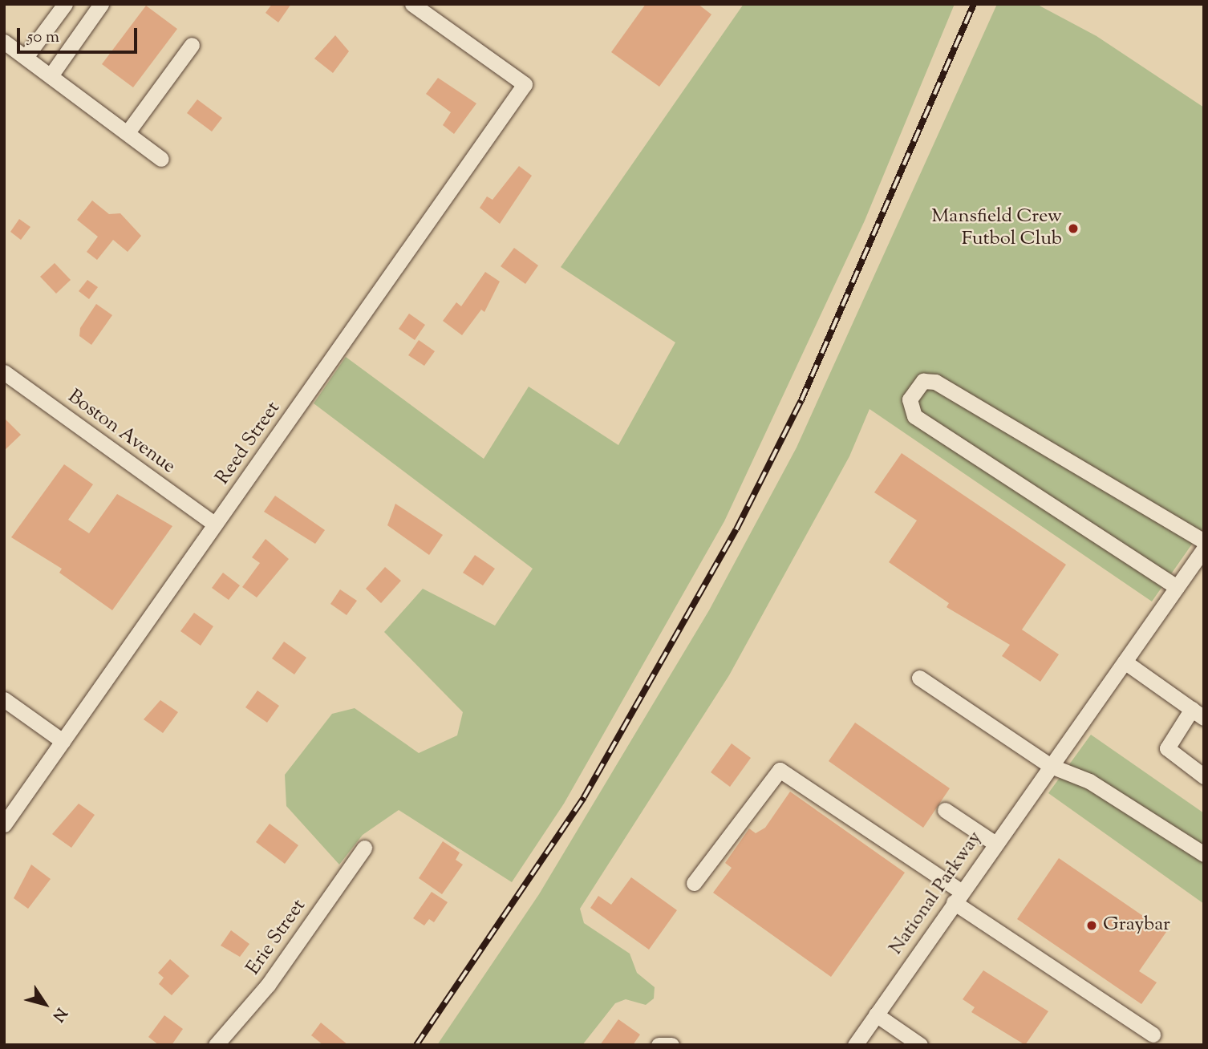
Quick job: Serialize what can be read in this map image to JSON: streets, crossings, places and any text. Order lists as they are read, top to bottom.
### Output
{
  "streets": {
    "street": [
      "Boston Avenue",
      "Reed Street",
      "National Parkway",
      "Erie Street"
    ]
  },
  "crossings": [
    ["Boston Avenue", "Reed Street"]
  ],
  "places": ["Mansfield Crew Futbol Club", "Graybar"],
  "scale_bar": "50 m",
  "north": "bottom right"
}
